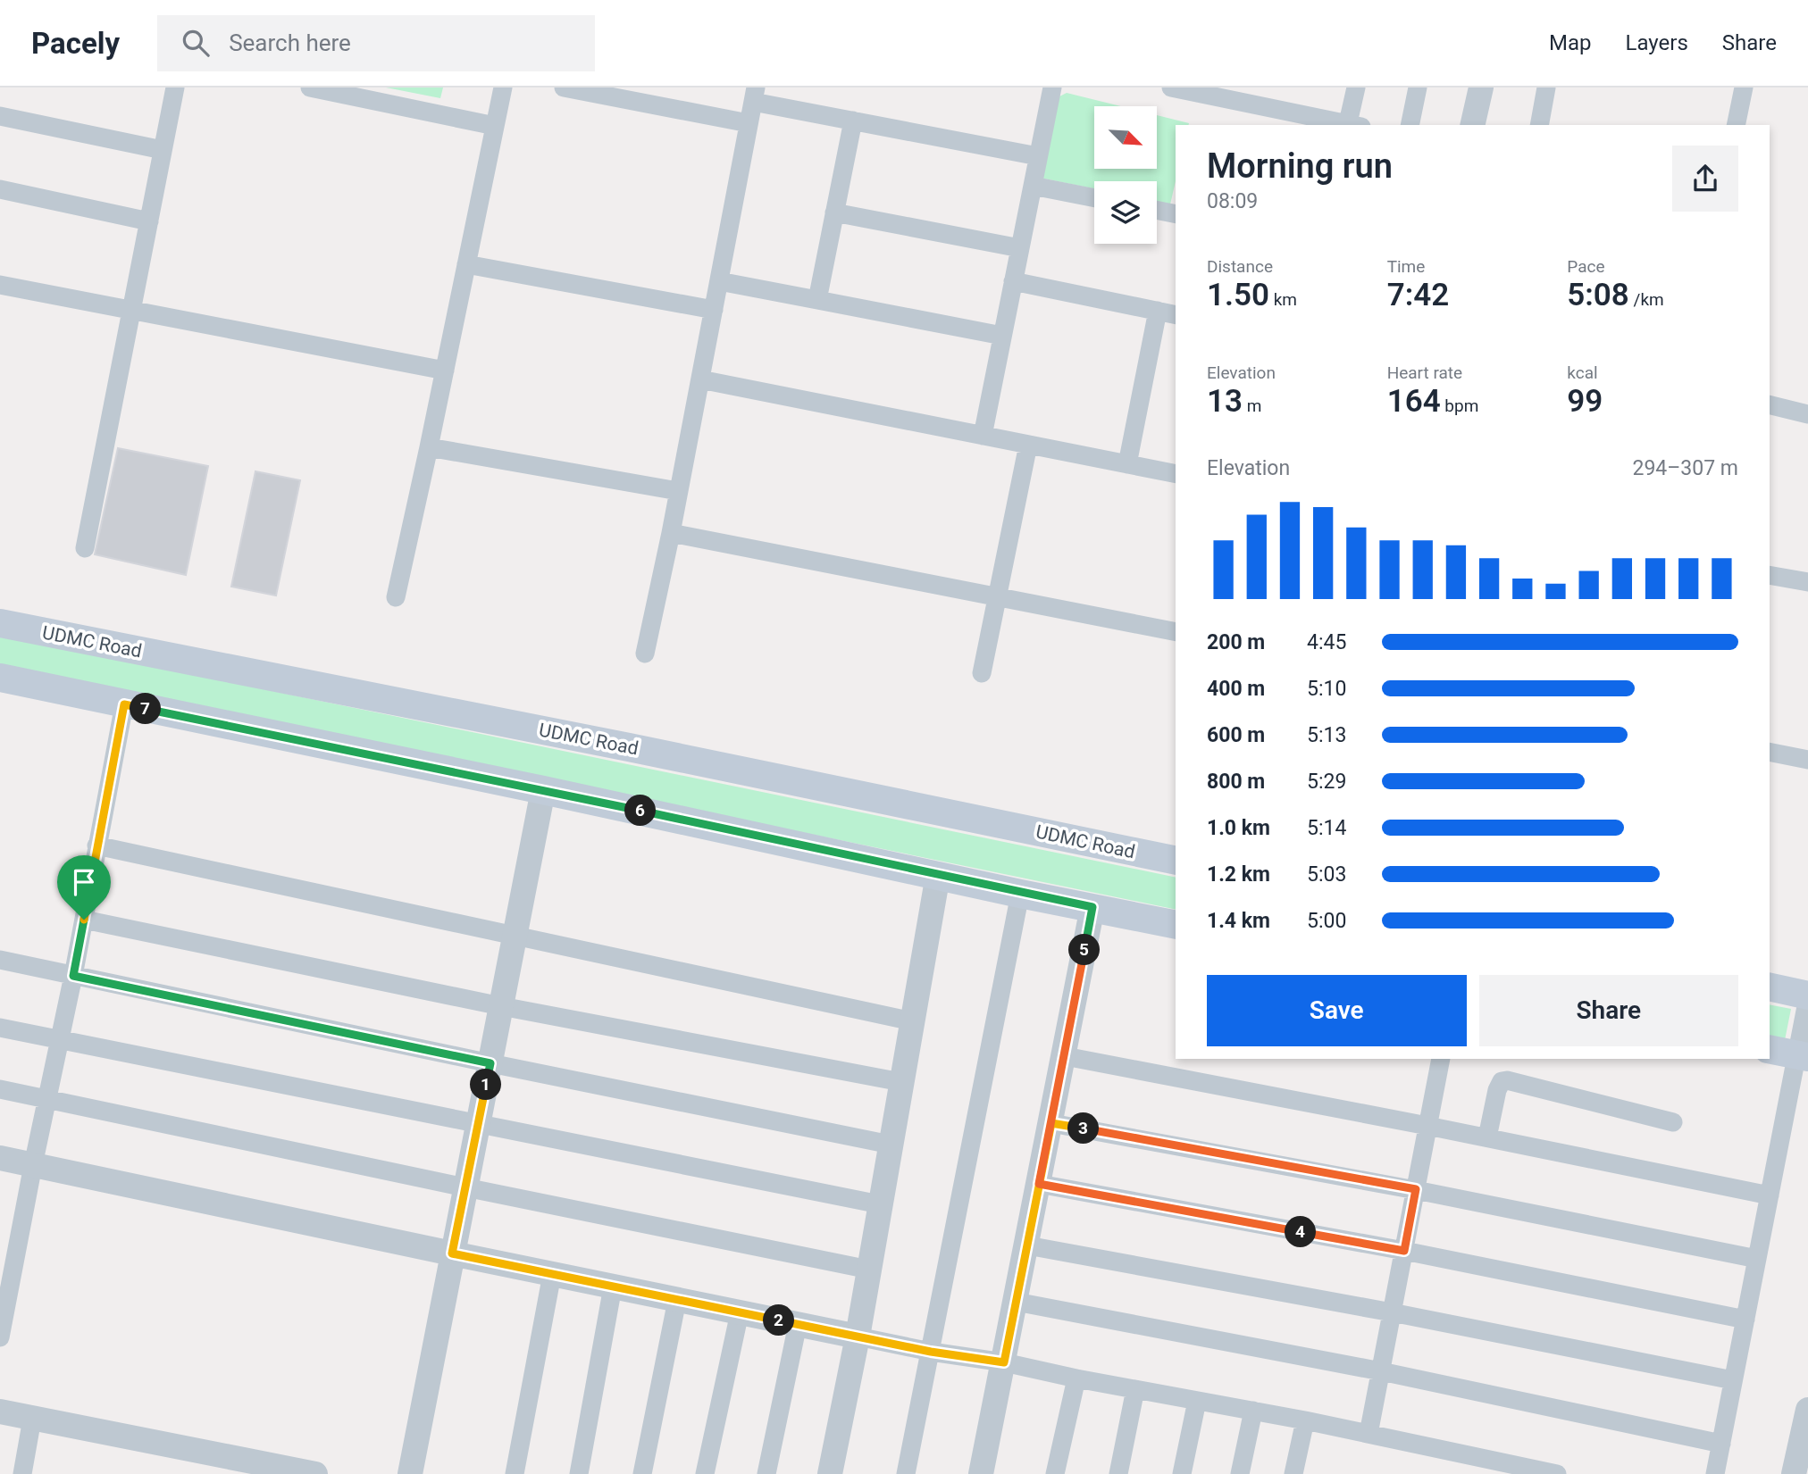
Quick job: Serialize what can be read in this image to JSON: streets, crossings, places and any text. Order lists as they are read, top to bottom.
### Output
{
  "streets": {
    "main road": ["UDMC Road"]
  },
  "north": "bottom right",
  "page": {
    "header": "Pacely",
    "search": "Search here",
    "nav": ["Map", "Layers", "Share"],
    "heading": ["Morning run", "08:09"],
    "stats": [
      ["Distance", "1.50 km"],
      ["Time", "7:42"],
      ["Pace", "5:08 /km"],
      ["Elevation", "13 m"],
      ["Heart rate", "164 bpm"],
      ["kcal", "99"]
    ],
    "chart": ["Elevation", "294–307 m"],
    "list": [
      {
        "name": "200 m",
        "note": "4:45"
      },
      {
        "name": "400 m",
        "note": "5:10"
      },
      {
        "name": "600 m",
        "note": "5:13"
      },
      {
        "name": "800 m",
        "note": "5:29"
      },
      {
        "name": "1.0 km",
        "note": "5:14"
      },
      {
        "name": "1.2 km",
        "note": "5:03"
      },
      {
        "name": "1.4 km",
        "note": "5:00"
      }
    ],
    "pins": [
      "7",
      "6",
      "5",
      "1",
      "3",
      "4",
      "2"
    ],
    "buttons": ["Save", "Share"]
  }
}
